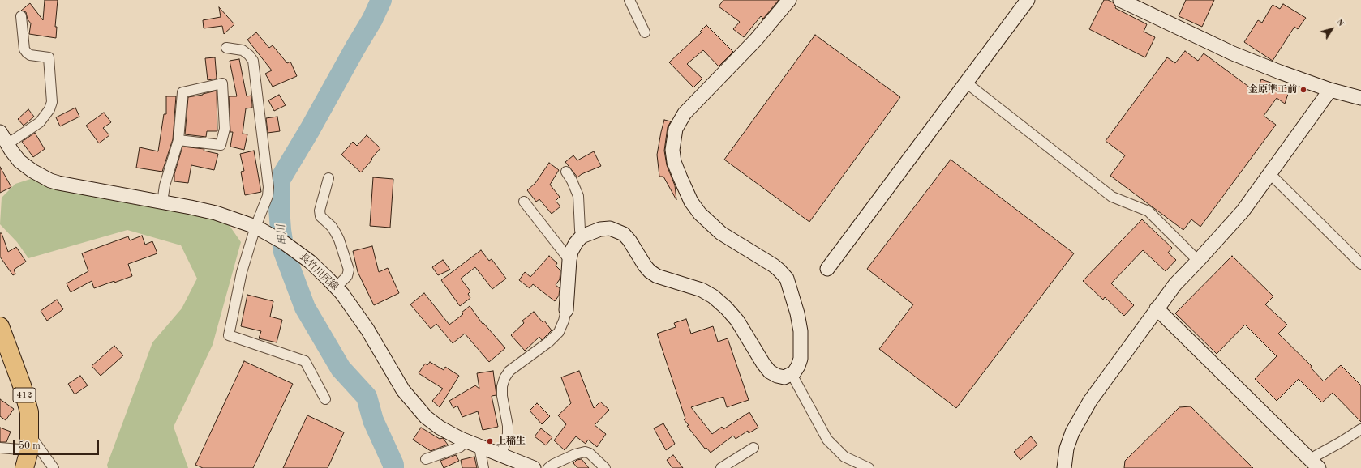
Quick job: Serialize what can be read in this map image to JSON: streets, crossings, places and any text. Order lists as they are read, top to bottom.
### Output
{
  "streets": {
    "highway": ["412"],
    "street": ["長竹川尻線"]
  },
  "water": ["串川"],
  "places": ["金原準工前", "上稲生"],
  "scale_bar": "50 m",
  "north": "top right"
}
